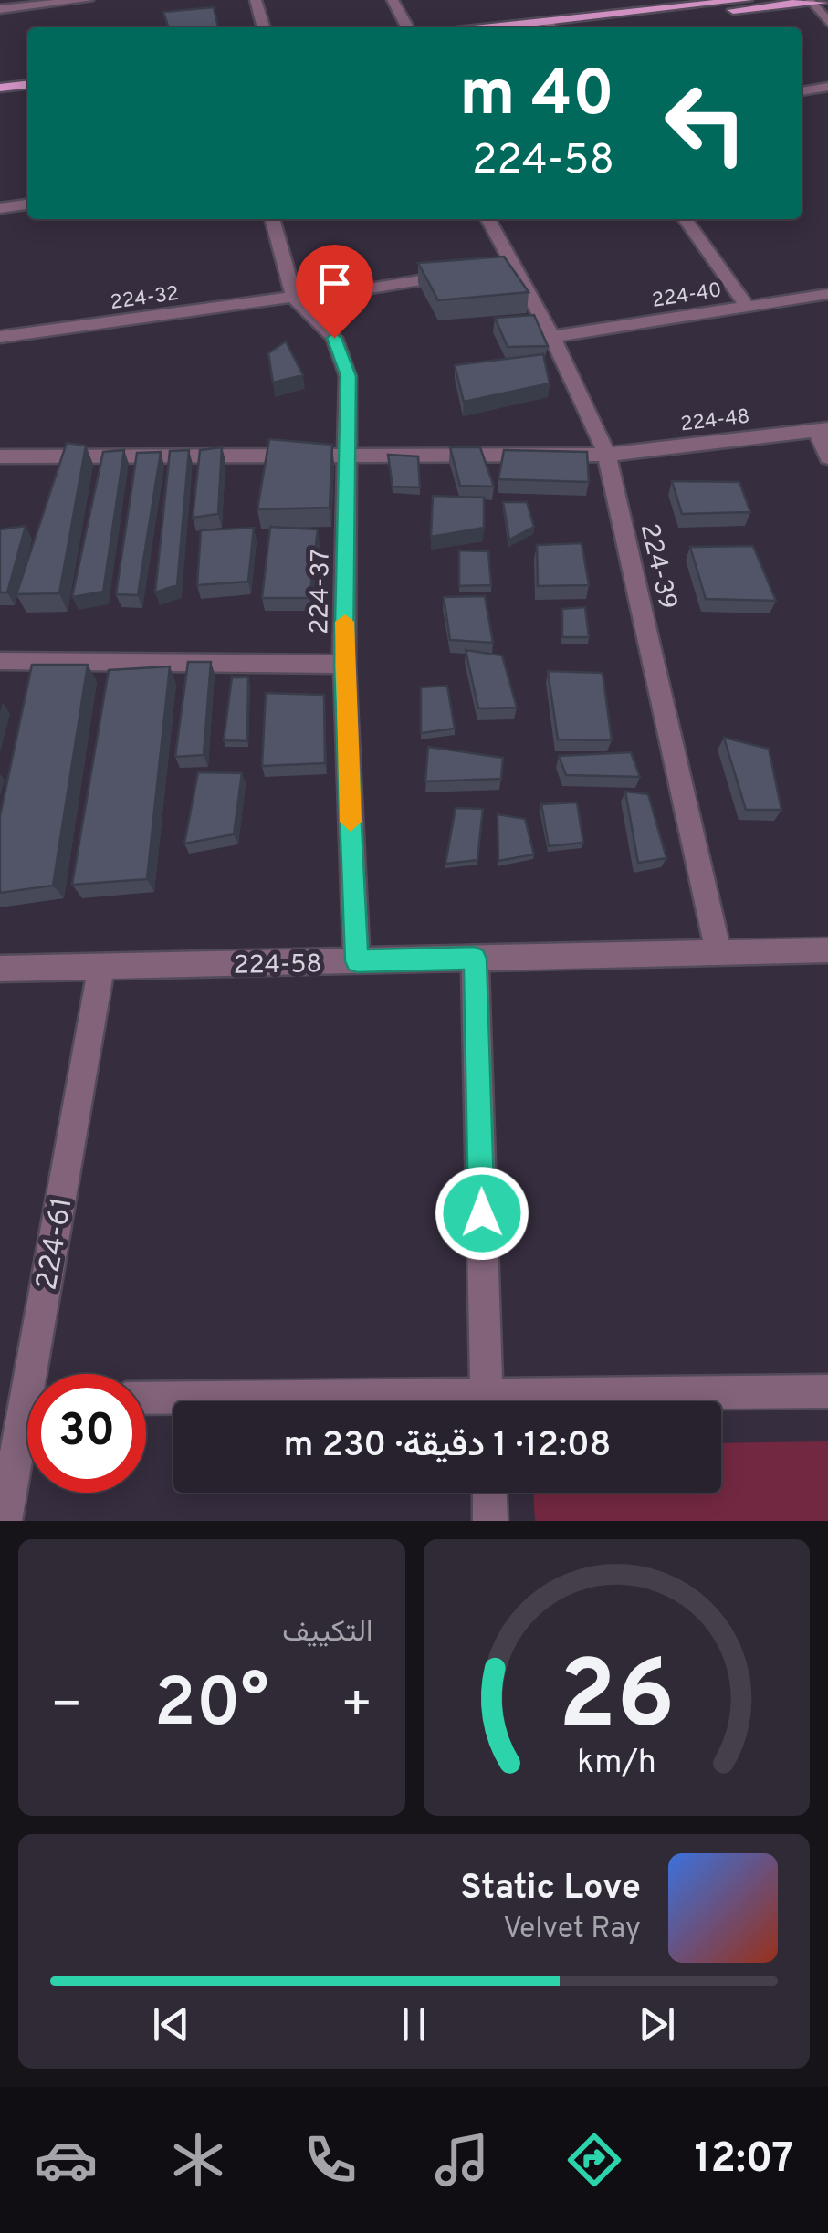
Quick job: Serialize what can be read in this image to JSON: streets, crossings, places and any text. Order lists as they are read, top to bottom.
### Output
{
  "streets": {
    "street": [
      "224-40",
      "224-32",
      "224-48",
      "224-39",
      "224-37",
      "224-58",
      "224-61"
    ]
  },
  "crossings": [
    ["224-40", "224-39"],
    ["224-32", "224-37"],
    ["224-48", "224-39"],
    ["224-48", "224-37"],
    ["224-39", "224-58"],
    ["224-37", "224-58"],
    ["224-58", "224-61"]
  ],
  "page": {
    "turn": ["40 m", "224-58"],
    "limit": "30",
    "trip": "12:08 · 1 دقيقة · 230 m",
    "tile": "التكييف",
    "heat": ["−", "20°", "+"],
    "song": ["Static Love", "Velvet Ray"],
    "tabs": "12:07",
    "gauge": ["26", "km/h"]
  }
}
